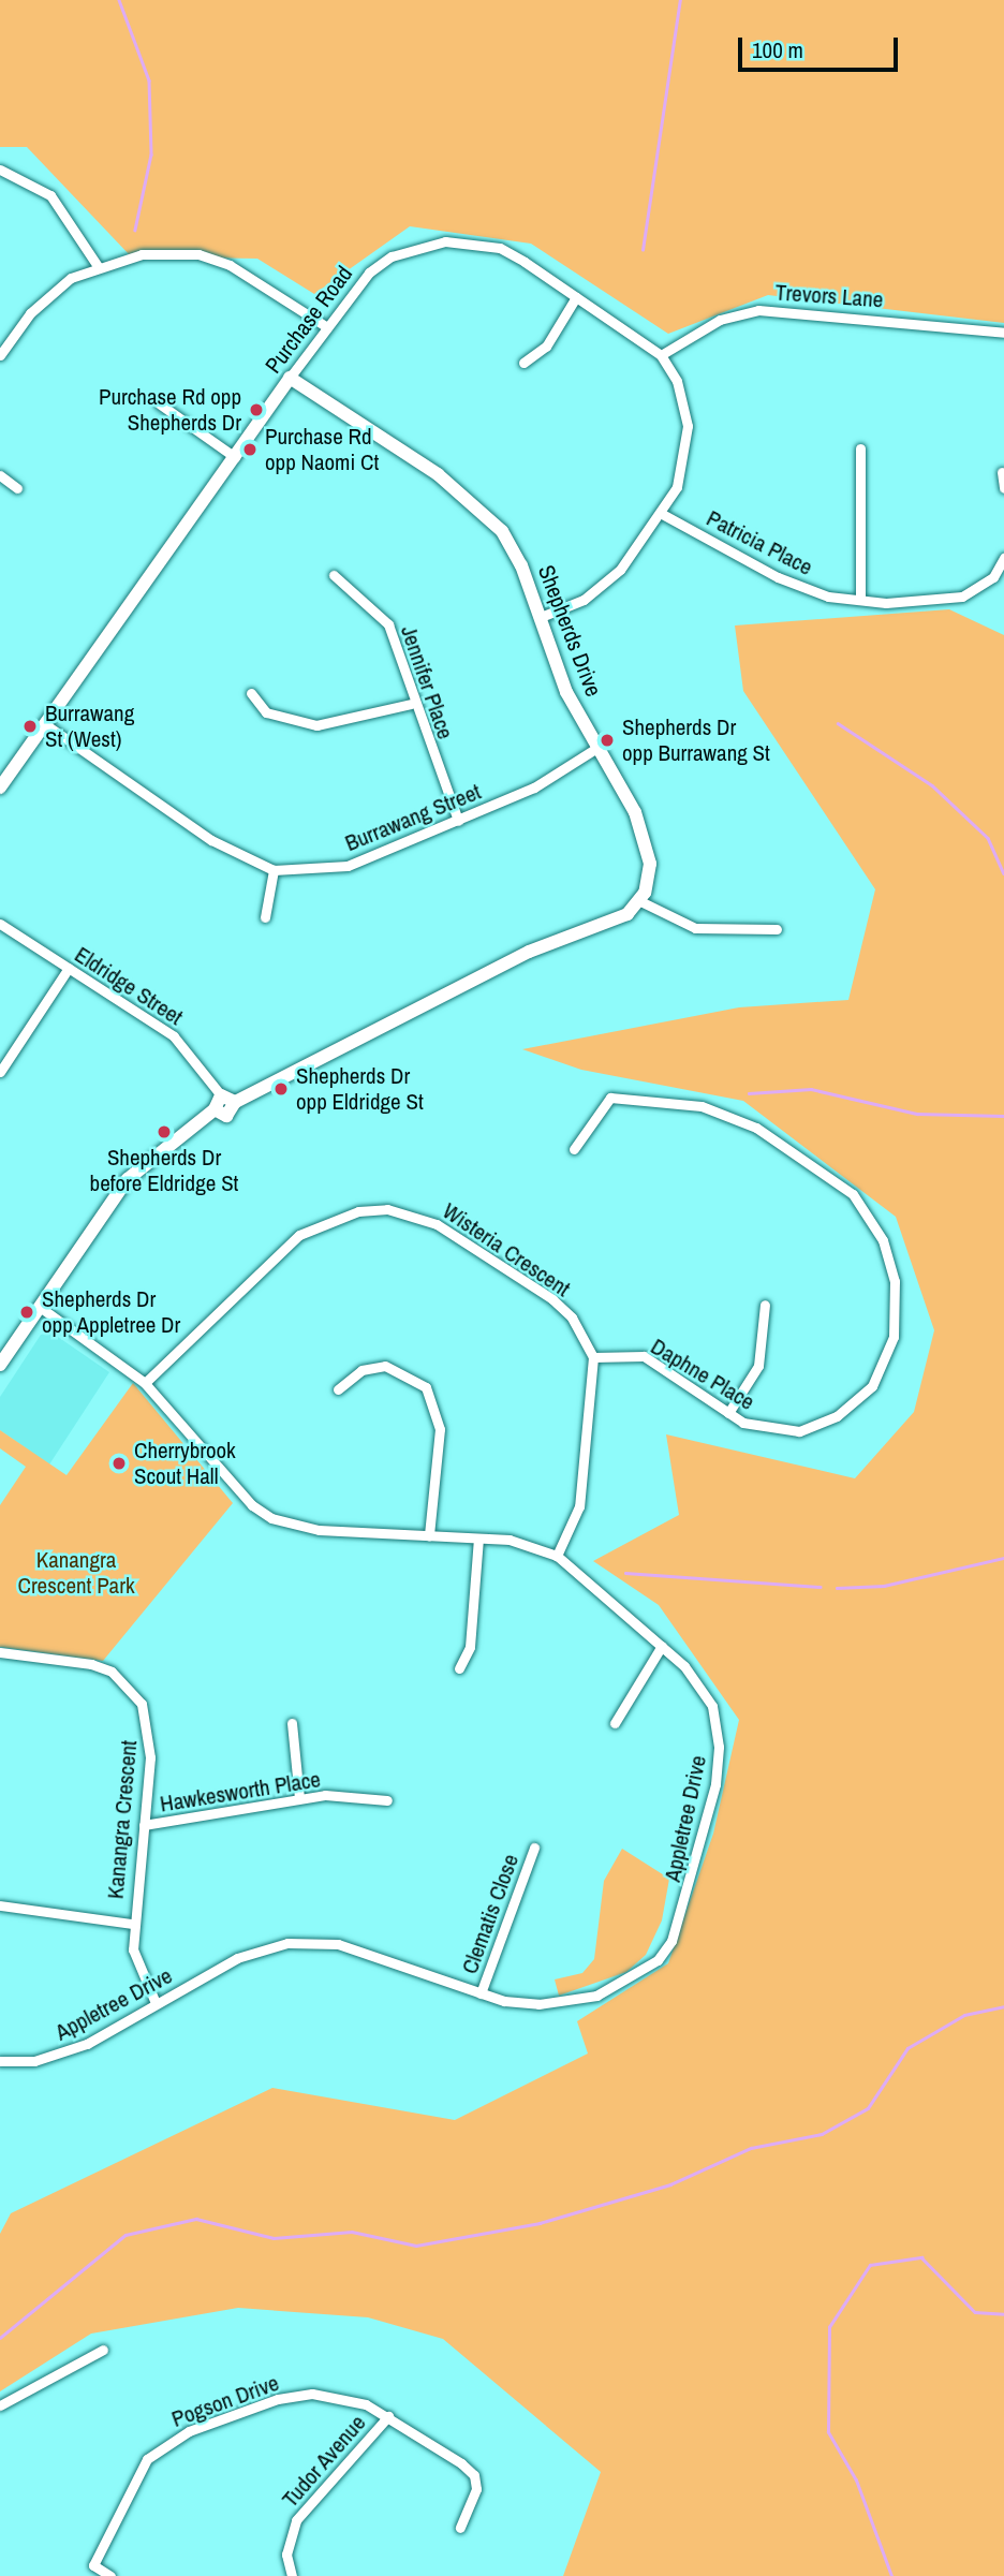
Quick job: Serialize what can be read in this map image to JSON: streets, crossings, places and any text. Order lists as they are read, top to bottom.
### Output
{
  "streets": {
    "main road": ["Purchase Road", "Shepherds Drive"],
    "street": [
      "Trevors Lane",
      "Patricia Place",
      "Jennifer Place",
      "Burrawang Street",
      "Eldridge Street",
      "Wisteria Crescent",
      "Daphne Place",
      "Hawkesworth Place",
      "Appletree Drive",
      "Kanangra Crescent",
      "Clematis Close",
      "Pogson Drive",
      "Tudor Avenue"
    ]
  },
  "crossings": [
    ["Trevors Lane", "Purchase Road"],
    ["Purchase Road", "Patricia Place"],
    ["Purchase Road", "Shepherds Drive"],
    ["Purchase Road", "Burrawang Street"],
    ["Shepherds Drive", "Burrawang Street"],
    ["Jennifer Place", "Burrawang Street"],
    ["Wisteria Crescent", "Daphne Place"],
    ["Wisteria Crescent", "Appletree Drive"],
    ["Hawkesworth Place", "Kanangra Crescent"],
    ["Appletree Drive", "Kanangra Crescent"],
    ["Appletree Drive", "Clematis Close"],
    ["Pogson Drive", "Tudor Avenue"]
  ],
  "parks": ["Kanangra Crescent Park"],
  "places": [
    "Purchase Rd opp Shepherds Dr",
    "Purchase Rd opp Naomi Ct",
    "Burrawang St (West)",
    "Shepherds Dr opp Burrawang St",
    "Shepherds Dr opp Eldridge St",
    "Shepherds Dr before Eldridge St",
    "Shepherds Dr opp Appletree Dr",
    "Cherrybrook Scout Hall"
  ],
  "scale_bar": "100 m"
}
